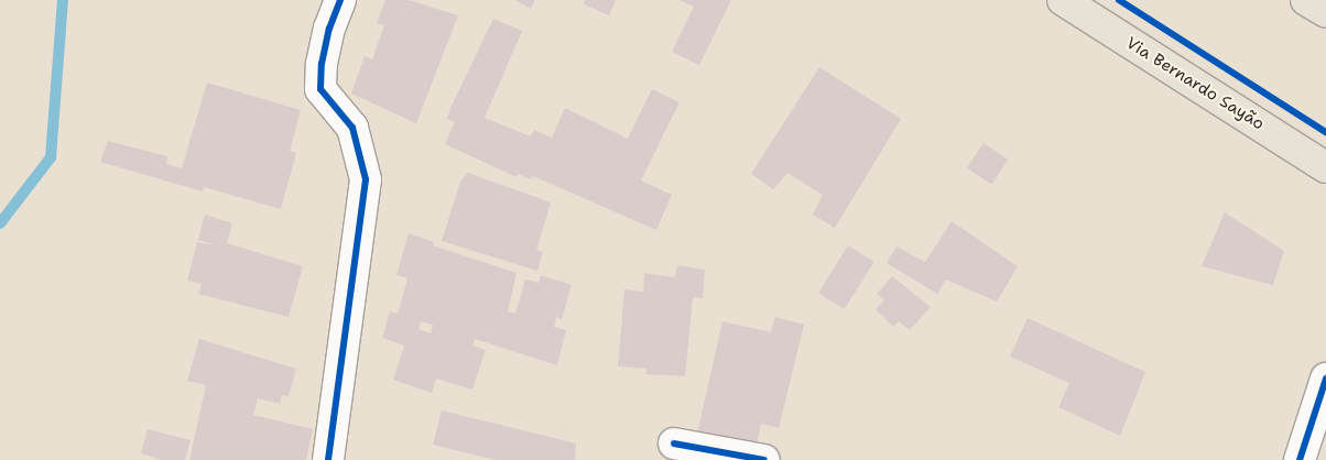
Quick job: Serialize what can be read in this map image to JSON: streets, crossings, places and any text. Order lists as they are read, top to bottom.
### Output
{
  "streets": {
    "main road": ["Via Bernardo Sayão"]
  }
}
